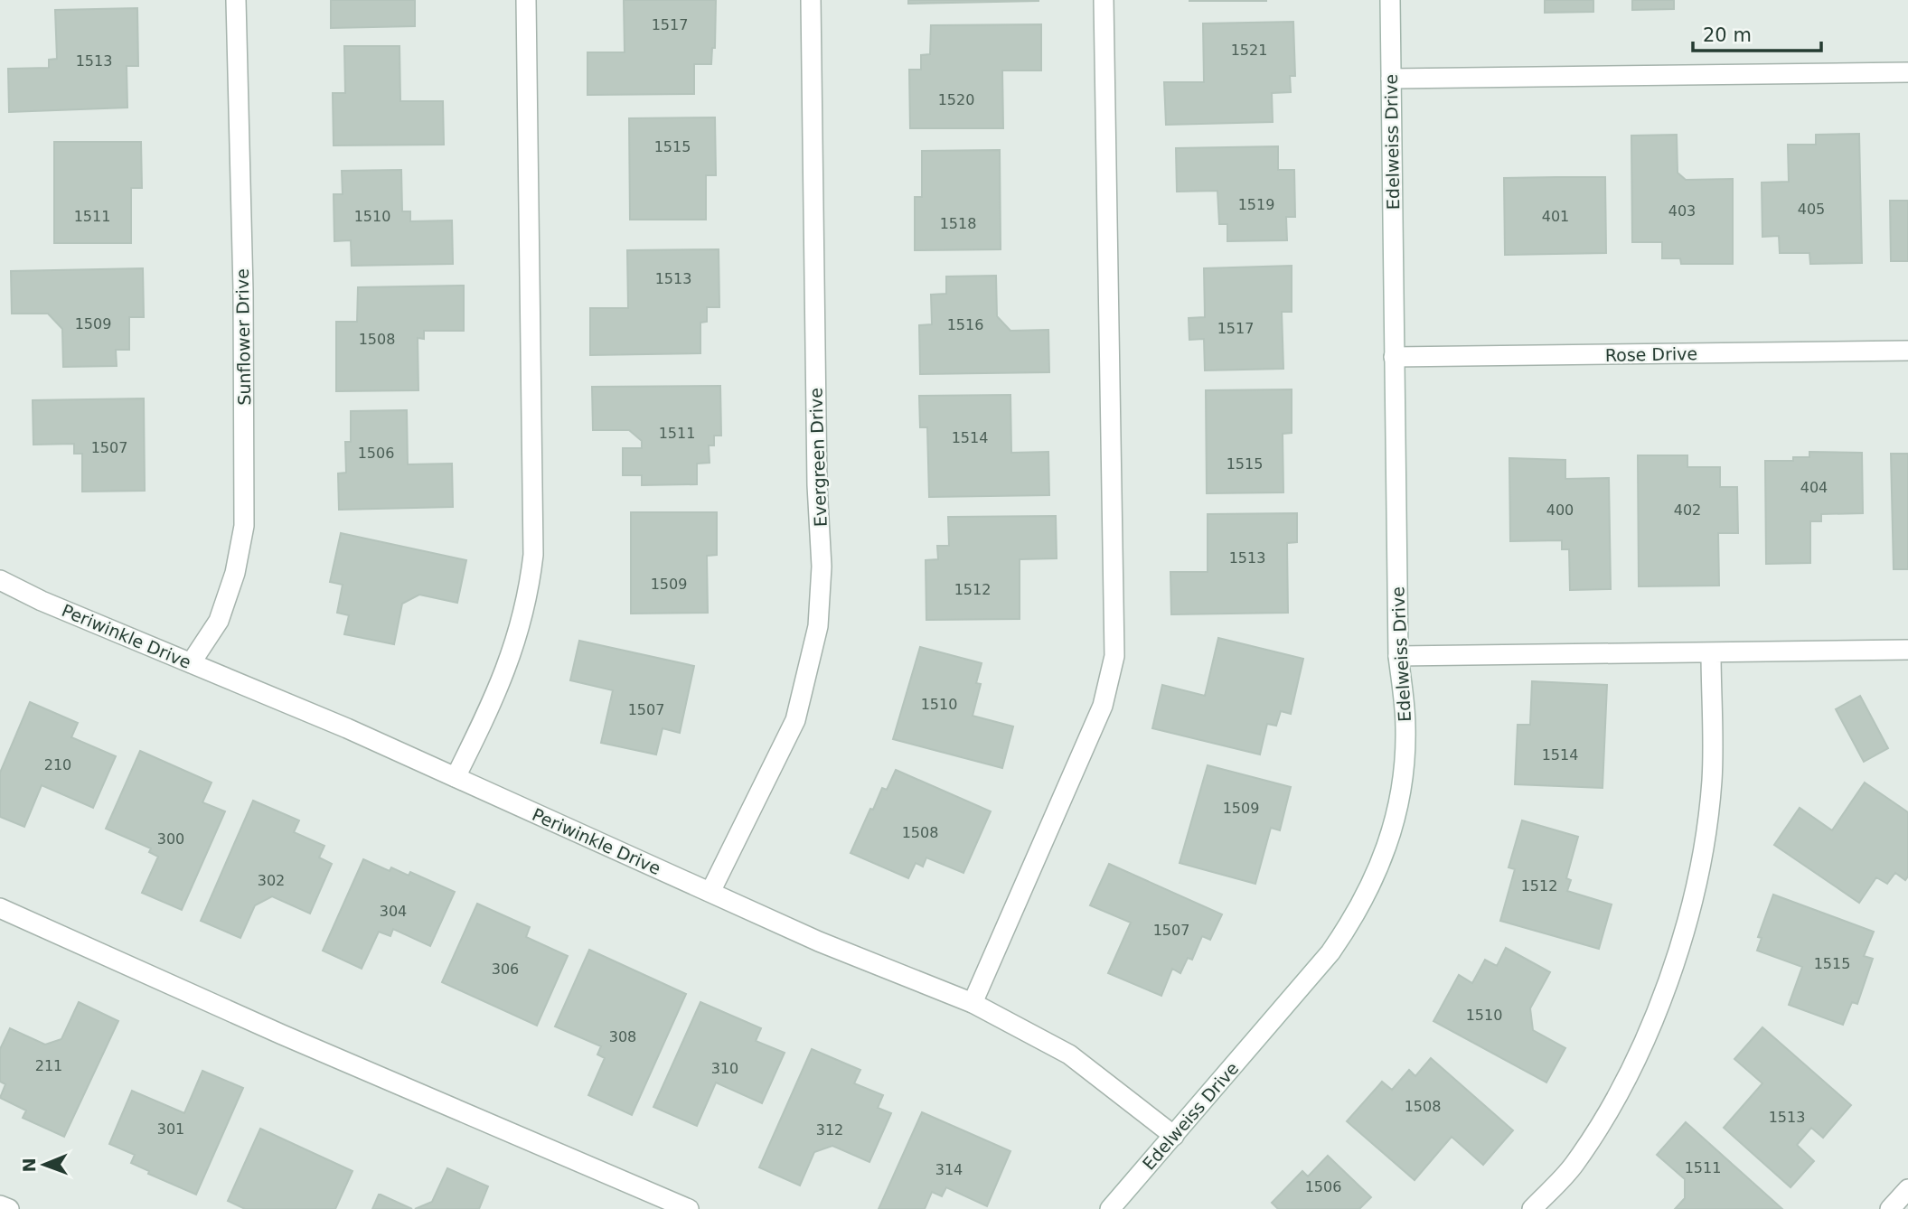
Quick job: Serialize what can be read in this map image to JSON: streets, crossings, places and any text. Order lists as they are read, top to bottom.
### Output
{
  "streets": {
    "street": [
      "Edelweiss Drive",
      "Sunflower Drive",
      "Rose Drive",
      "Evergreen Drive",
      "Periwinkle Drive"
    ]
  },
  "crossings": [
    ["Edelweiss Drive", "Rose Drive"],
    ["Edelweiss Drive", "Periwinkle Drive"],
    ["Sunflower Drive", "Periwinkle Drive"],
    ["Evergreen Drive", "Periwinkle Drive"]
  ],
  "house_numbers": [
    "1517",
    "1521",
    "1513",
    "1520",
    "1515",
    "1519",
    "405",
    "403",
    "1511",
    "1510",
    "401",
    "1518",
    "1513",
    "1509",
    "1516",
    "1517",
    "1508",
    "1511",
    "1514",
    "1507",
    "1506",
    "1515",
    "404",
    "400",
    "402",
    "1513",
    "1509",
    "1512",
    "1510",
    "1507",
    "1514",
    "210",
    "1509",
    "1508",
    "300",
    "302",
    "1512",
    "304",
    "1507",
    "1515",
    "306",
    "1510",
    "308",
    "211",
    "310",
    "1508",
    "1513",
    "301",
    "312",
    "1511",
    "314",
    "1506"
  ],
  "scale_bar": "20 m",
  "north": "left"
}
